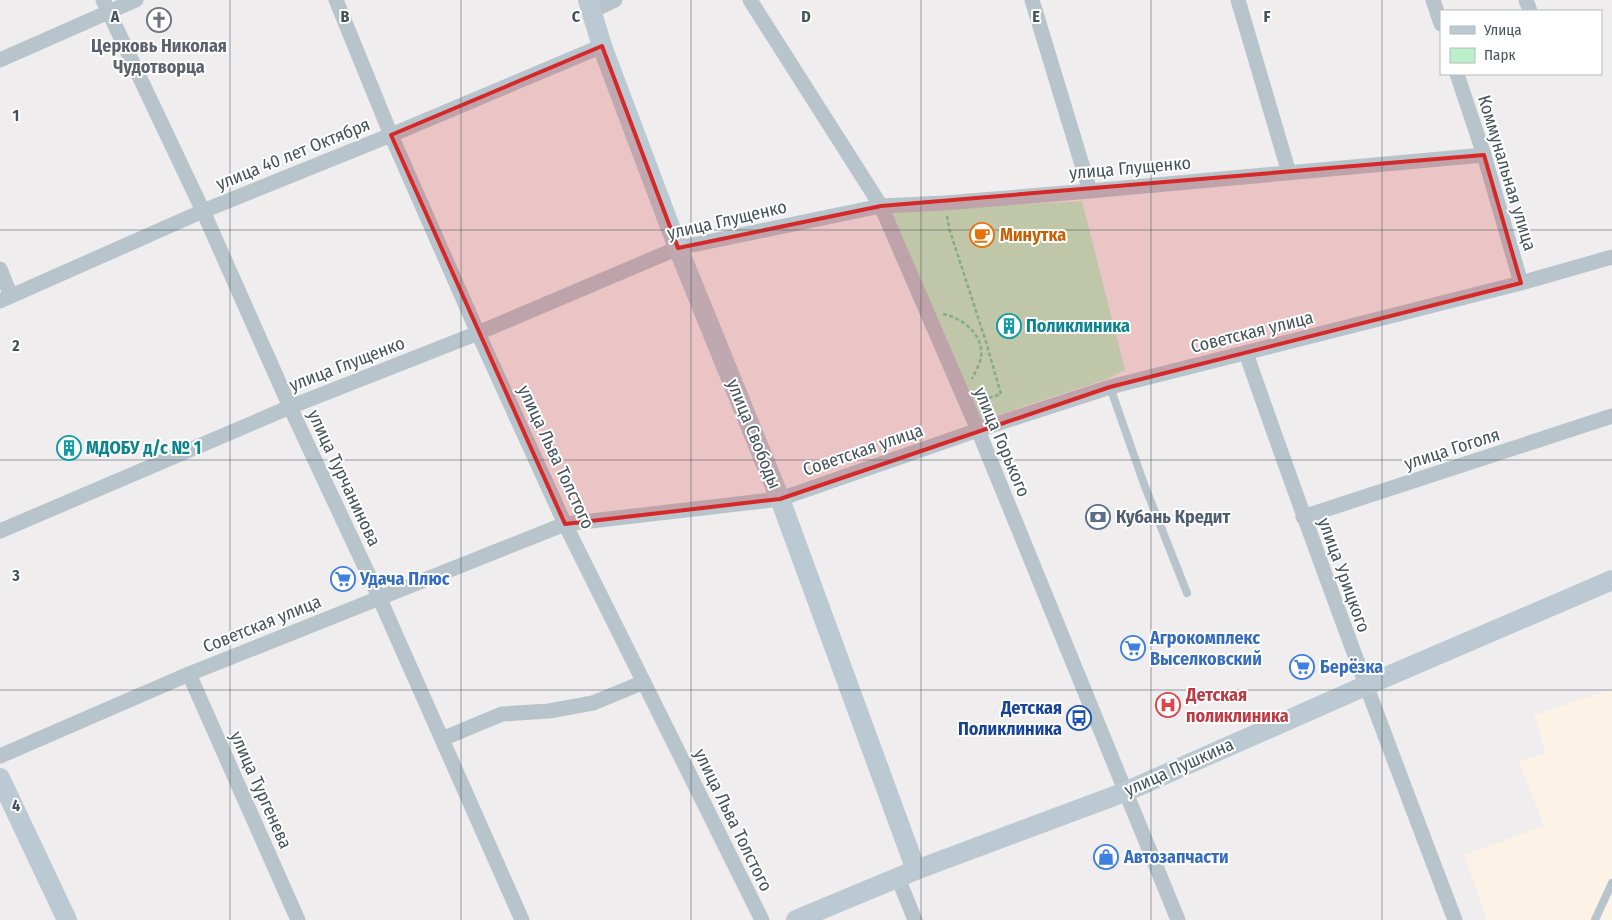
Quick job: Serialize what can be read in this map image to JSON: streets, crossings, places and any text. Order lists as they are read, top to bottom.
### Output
{
  "streets": {
    "street": [
      "улица 40 лет Октября",
      "улица Глущенко",
      "Коммунальная улица",
      "Советская улица",
      "улица Свободы",
      "улица Горького",
      "улица Гоголя",
      "улица Льва Толстого",
      "улица Турчанинова",
      "улица Урицкого",
      "улица Пушкина",
      "улица Тургенева"
    ]
  },
  "crossings": [
    ["улица 40 лет Октября", "улица Свободы"],
    ["улица 40 лет Октября", "улица Льва Толстого"],
    ["улица 40 лет Октября", "улица Турчанинова"],
    ["улица Глущенко", "Коммунальная улица"],
    ["улица Глущенко", "улица Свободы"],
    ["улица Глущенко", "улица Горького"],
    ["улица Глущенко", "улица Льва Толстого"],
    ["улица Глущенко", "улица Турчанинова"],
    ["Коммунальная улица", "Советская улица"],
    ["Советская улица", "улица Свободы"],
    ["Советская улица", "улица Горького"],
    ["Советская улица", "улица Льва Толстого"],
    ["Советская улица", "улица Турчанинова"],
    ["Советская улица", "улица Урицкого"],
    ["Советская улица", "улица Тургенева"],
    ["улица Свободы", "улица Пушкина"],
    ["улица Горького", "улица Пушкина"],
    ["улица Гоголя", "улица Урицкого"],
    ["улица Урицкого", "улица Пушкина"]
  ],
  "places": {
    "church": ["Церковь Николая Чудотворца"],
    "cafe": ["Минутка"],
    "building": ["Поликлиника", "МДОБУ д/с № 1"],
    "bank": ["Кубань Кредит"],
    "supermarket": ["Удача Плюс", "Агрокомплекс Выселковский", "Берёзка"],
    "hospital": ["Детская поликлиника"],
    "bus stop": ["Детская Поликлиника"],
    "shop": ["Автозапчасти"]
  },
  "legend": ["Улица", "Парк"],
  "grid": {
    "columns": [
      "A",
      "B",
      "C",
      "D",
      "E",
      "F"
    ],
    "rows": [
      "1",
      "2",
      "3",
      "4"
    ]
  }
}
